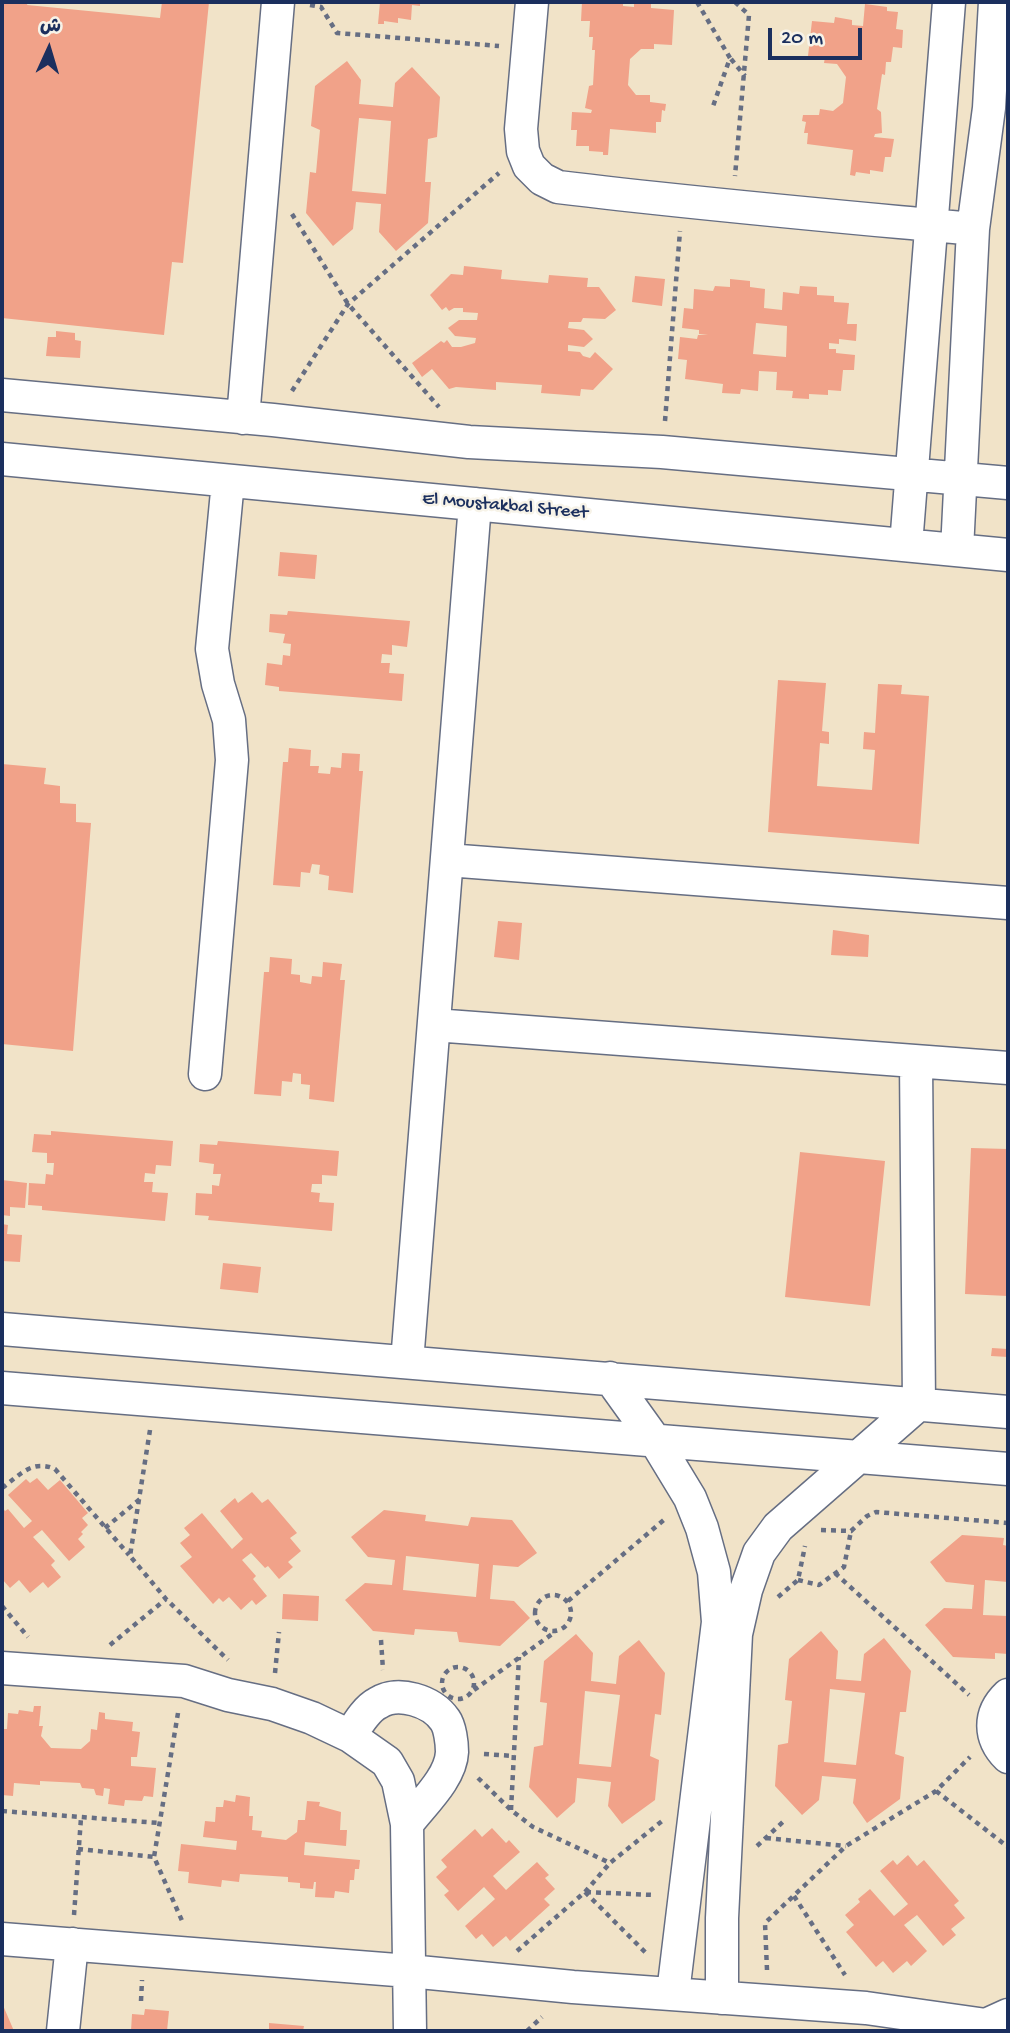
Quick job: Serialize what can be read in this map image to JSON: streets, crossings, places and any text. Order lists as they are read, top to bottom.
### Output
{
  "streets": {
    "street": ["El Moustakbal Street"]
  },
  "scale_bar": "20 m",
  "north": "top"
}
